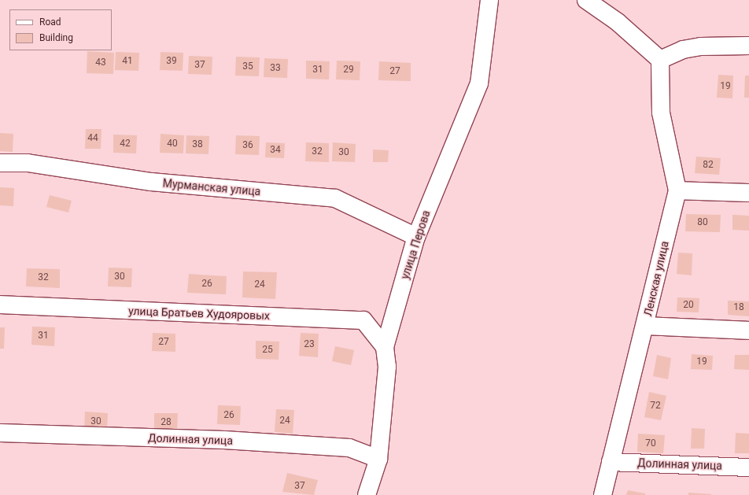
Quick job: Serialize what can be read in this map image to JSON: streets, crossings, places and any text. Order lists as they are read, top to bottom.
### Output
{
  "streets": {
    "street": [
      "Мурманская улица",
      "улица Перова",
      "Ленская улица",
      "улица Братьев Худояровых",
      "Долинная улица"
    ]
  },
  "crossings": [
    ["Мурманская улица", "улица Перова"],
    ["улица Перова", "улица Братьев Худояровых"],
    ["улица Перова", "Долинная улица"],
    ["Ленская улица", "Долинная улица"]
  ],
  "house_numbers": [
    "41",
    "39",
    "43",
    "37",
    "35",
    "33",
    "31",
    "29",
    "27",
    "19",
    "44",
    "42",
    "40",
    "38",
    "36",
    "34",
    "32",
    "30",
    "82",
    "80",
    "30",
    "32",
    "26",
    "24",
    "20",
    "18",
    "31",
    "27",
    "23",
    "25",
    "19",
    "72",
    "26",
    "24",
    "30",
    "28",
    "70",
    "37"
  ],
  "legend": ["Road", "Building"]
}
